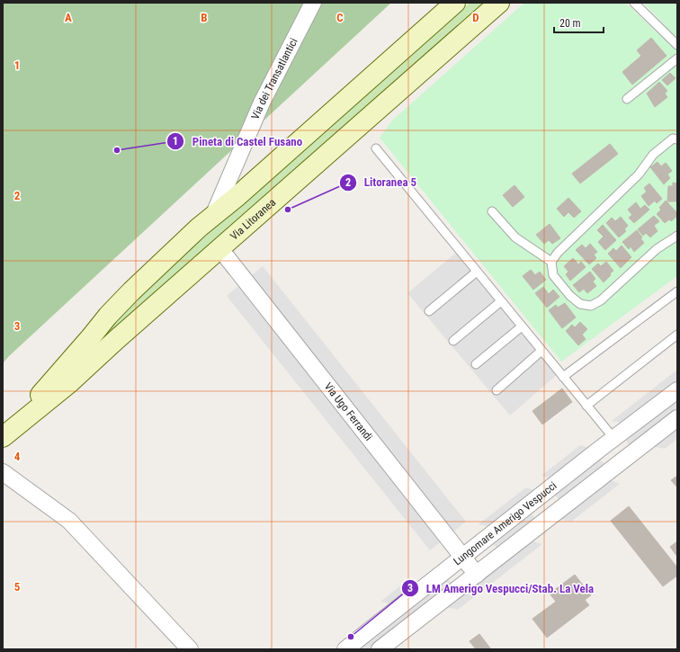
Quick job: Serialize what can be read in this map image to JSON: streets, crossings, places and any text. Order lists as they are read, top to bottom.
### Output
{
  "streets": {
    "main road": ["Via Litoranea"],
    "street": ["Via dei Transatlantici", "Via Ugo Ferrandi", "Lungomare Amerigo Vespucci"]
  },
  "crossings": [
    ["Via dei Transatlantici", "Via Litoranea"],
    ["Via Litoranea", "Via Ugo Ferrandi"],
    ["Via Ugo Ferrandi", "Lungomare Amerigo Vespucci"]
  ],
  "places": ["Pineta di Castel Fusano", "Litoranea 5", "LM Amerigo Vespucci/Stab. La Vela"],
  "scale_bar": "20 m",
  "grid": {
    "columns": [
      "A",
      "B",
      "C",
      "D"
    ],
    "rows": [
      "1",
      "2",
      "3",
      "4",
      "5"
    ]
  }
}
